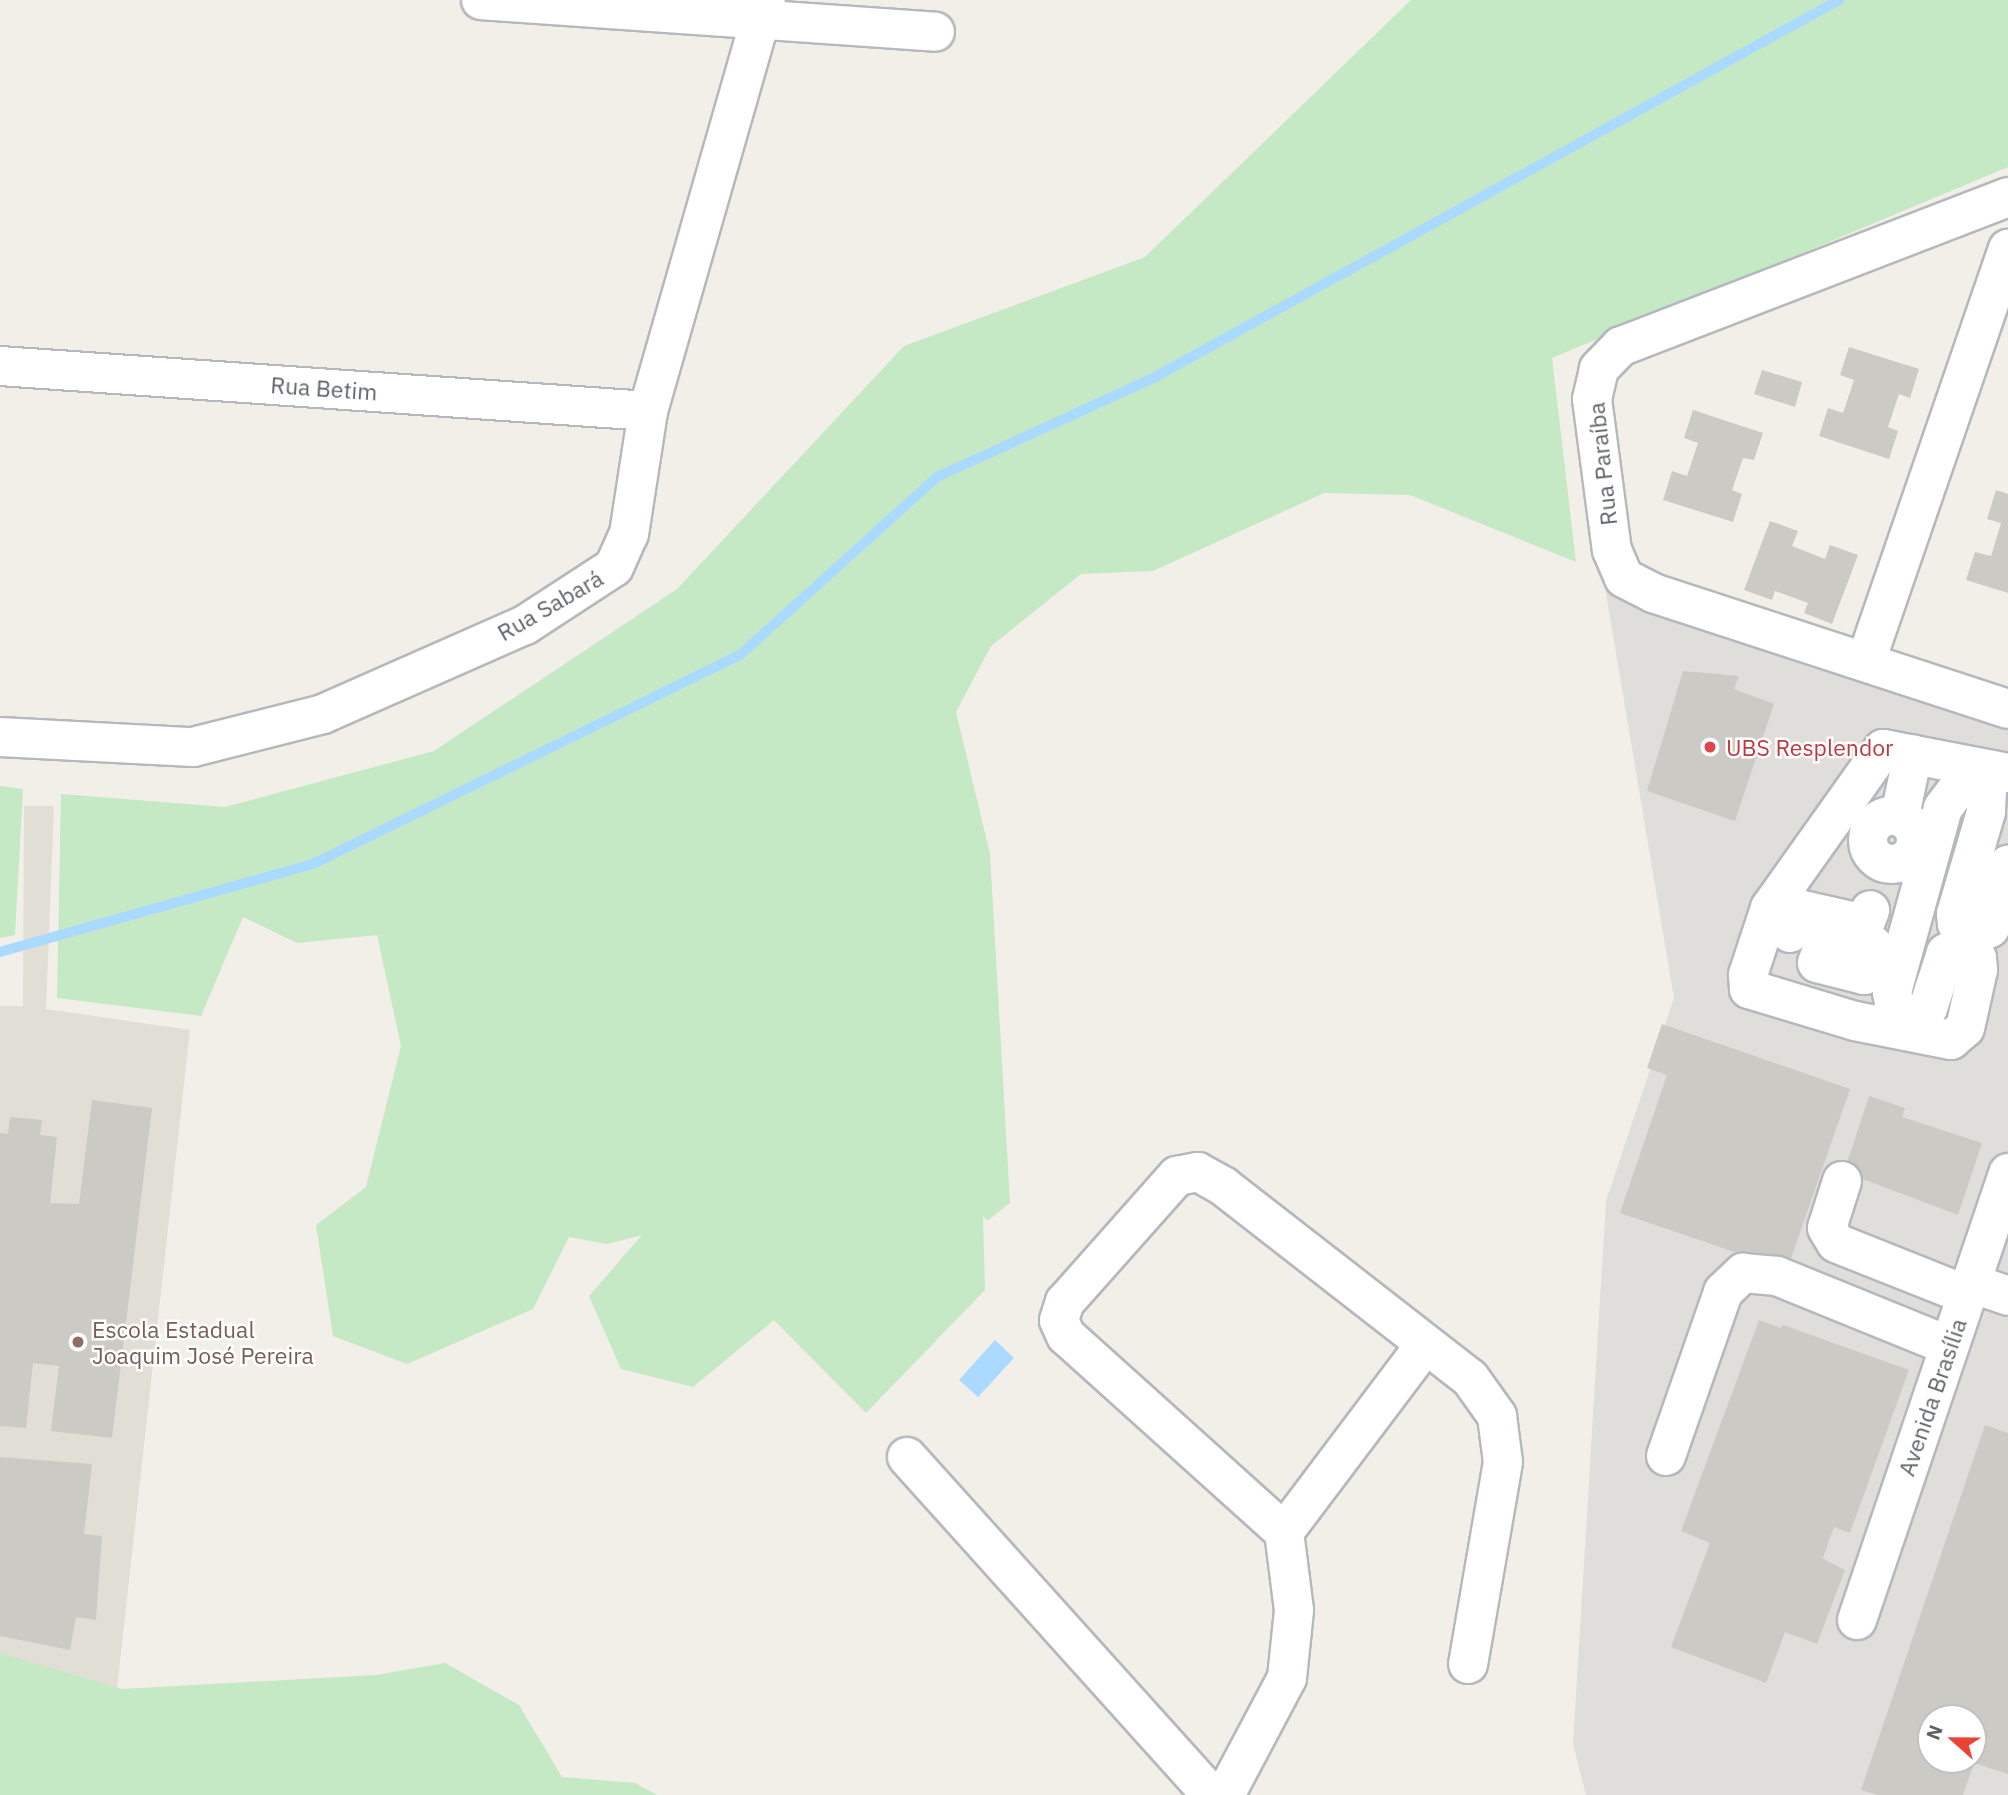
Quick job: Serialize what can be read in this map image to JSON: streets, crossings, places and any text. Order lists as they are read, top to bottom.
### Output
{
  "streets": {
    "street": [
      "Rua Betim",
      "Rua Paraíba",
      "Rua Sabará",
      "Avenida Brasília"
    ]
  },
  "crossings": [
    ["Rua Betim", "Rua Sabará"]
  ],
  "places": ["UBS Resplendor", "Escola Estadual Joaquim José Pereira"],
  "north": "left"
}
